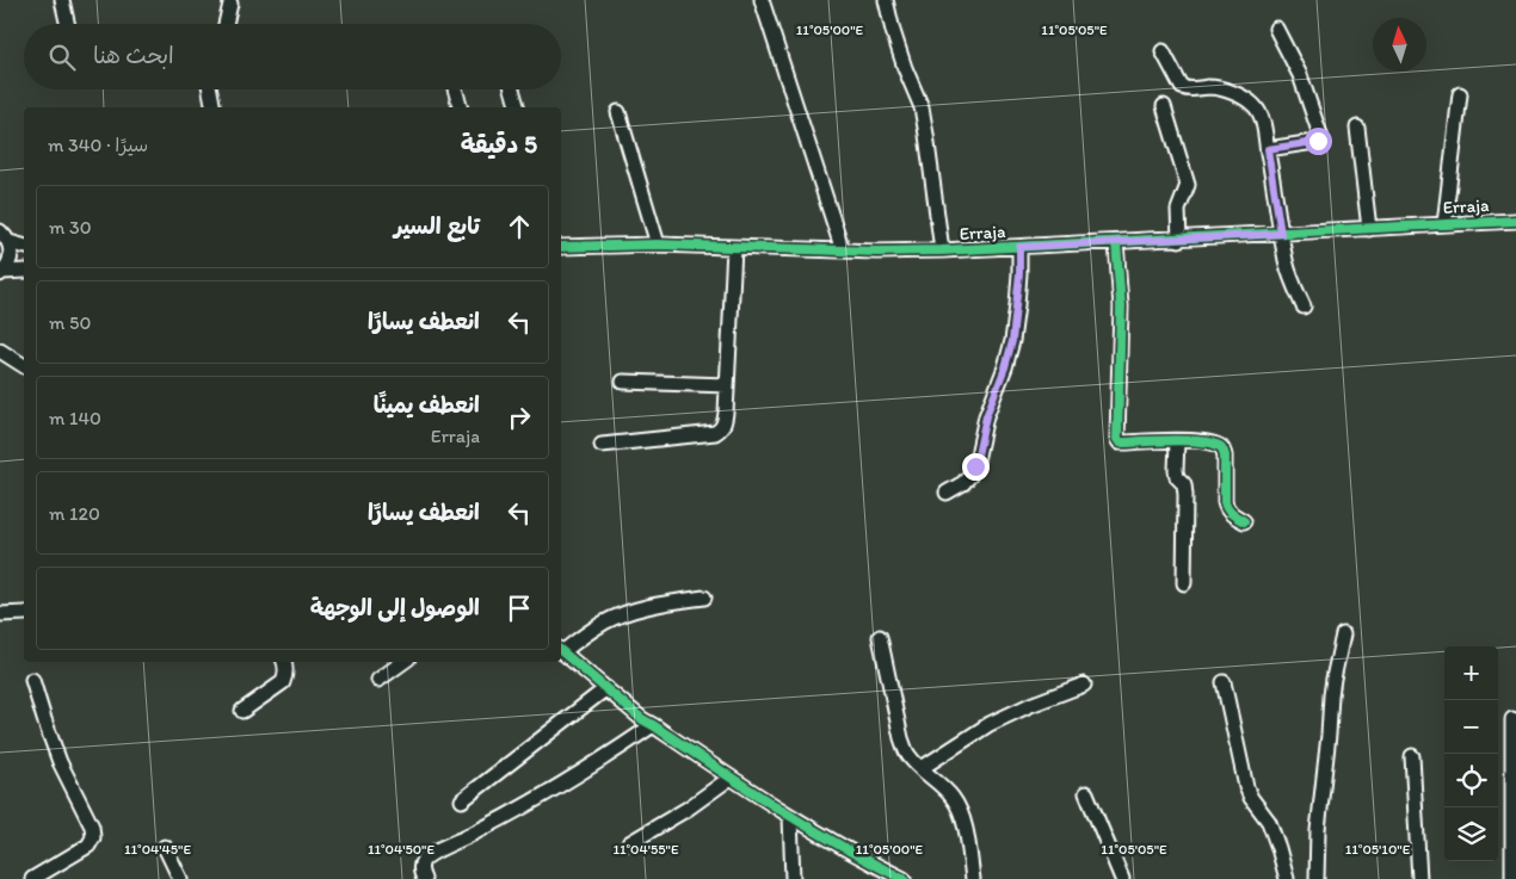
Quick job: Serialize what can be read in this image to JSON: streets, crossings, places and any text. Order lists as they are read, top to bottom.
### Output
{
  "streets": {
    "street": ["Erraja"]
  },
  "north": "top",
  "page": {
    "search": "ابحث هنا",
    "heading": ["5 دقيقة", "سيرًا · 340 m"],
    "list": [
      ["تابع السير", "30 m"],
      ["انعطف يسارًا", "50 m"],
      ["انعطف يمينًا", "Erraja", "140 m"],
      ["انعطف يسارًا", "120 m"],
      "الوصول إلى الوجهة"
    ],
    "map_buttons": ["+", "−"]
  },
  "coordinates": [
    "11°05'00\"E",
    "11°05'05\"E",
    "11°04'45\"E",
    "11°04'50\"E",
    "11°04'55\"E",
    "11°05'10\"E"
  ]
}
